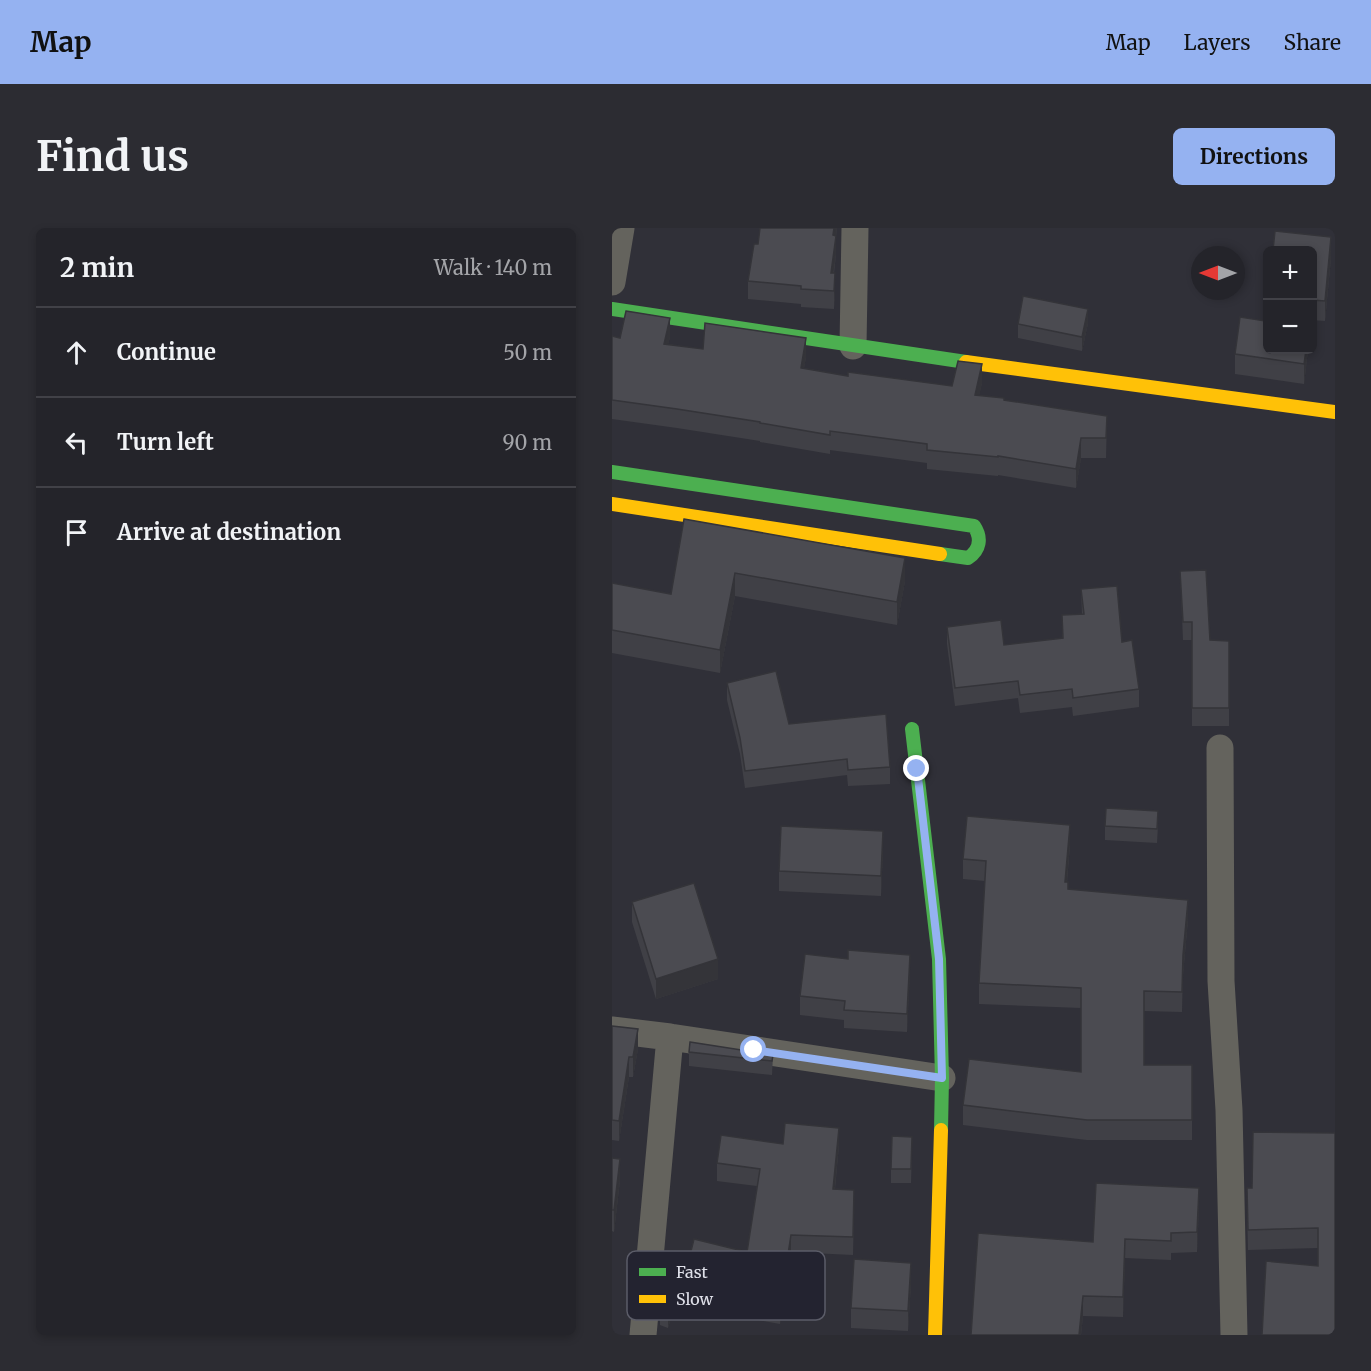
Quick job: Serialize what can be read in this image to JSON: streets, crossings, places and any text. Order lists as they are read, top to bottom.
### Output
{
  "legend": ["Fast", "Slow"],
  "north": "left",
  "page": {
    "header": "Map",
    "nav": ["Map", "Layers", "Share"],
    "buttons": "Directions",
    "title": "Find us",
    "heading": ["2 min", "Walk · 140 m"],
    "map_buttons": ["+", "−"],
    "list": [
      ["Continue", "50 m"],
      ["Turn left", "90 m"],
      "Arrive at destination"
    ]
  }
}
